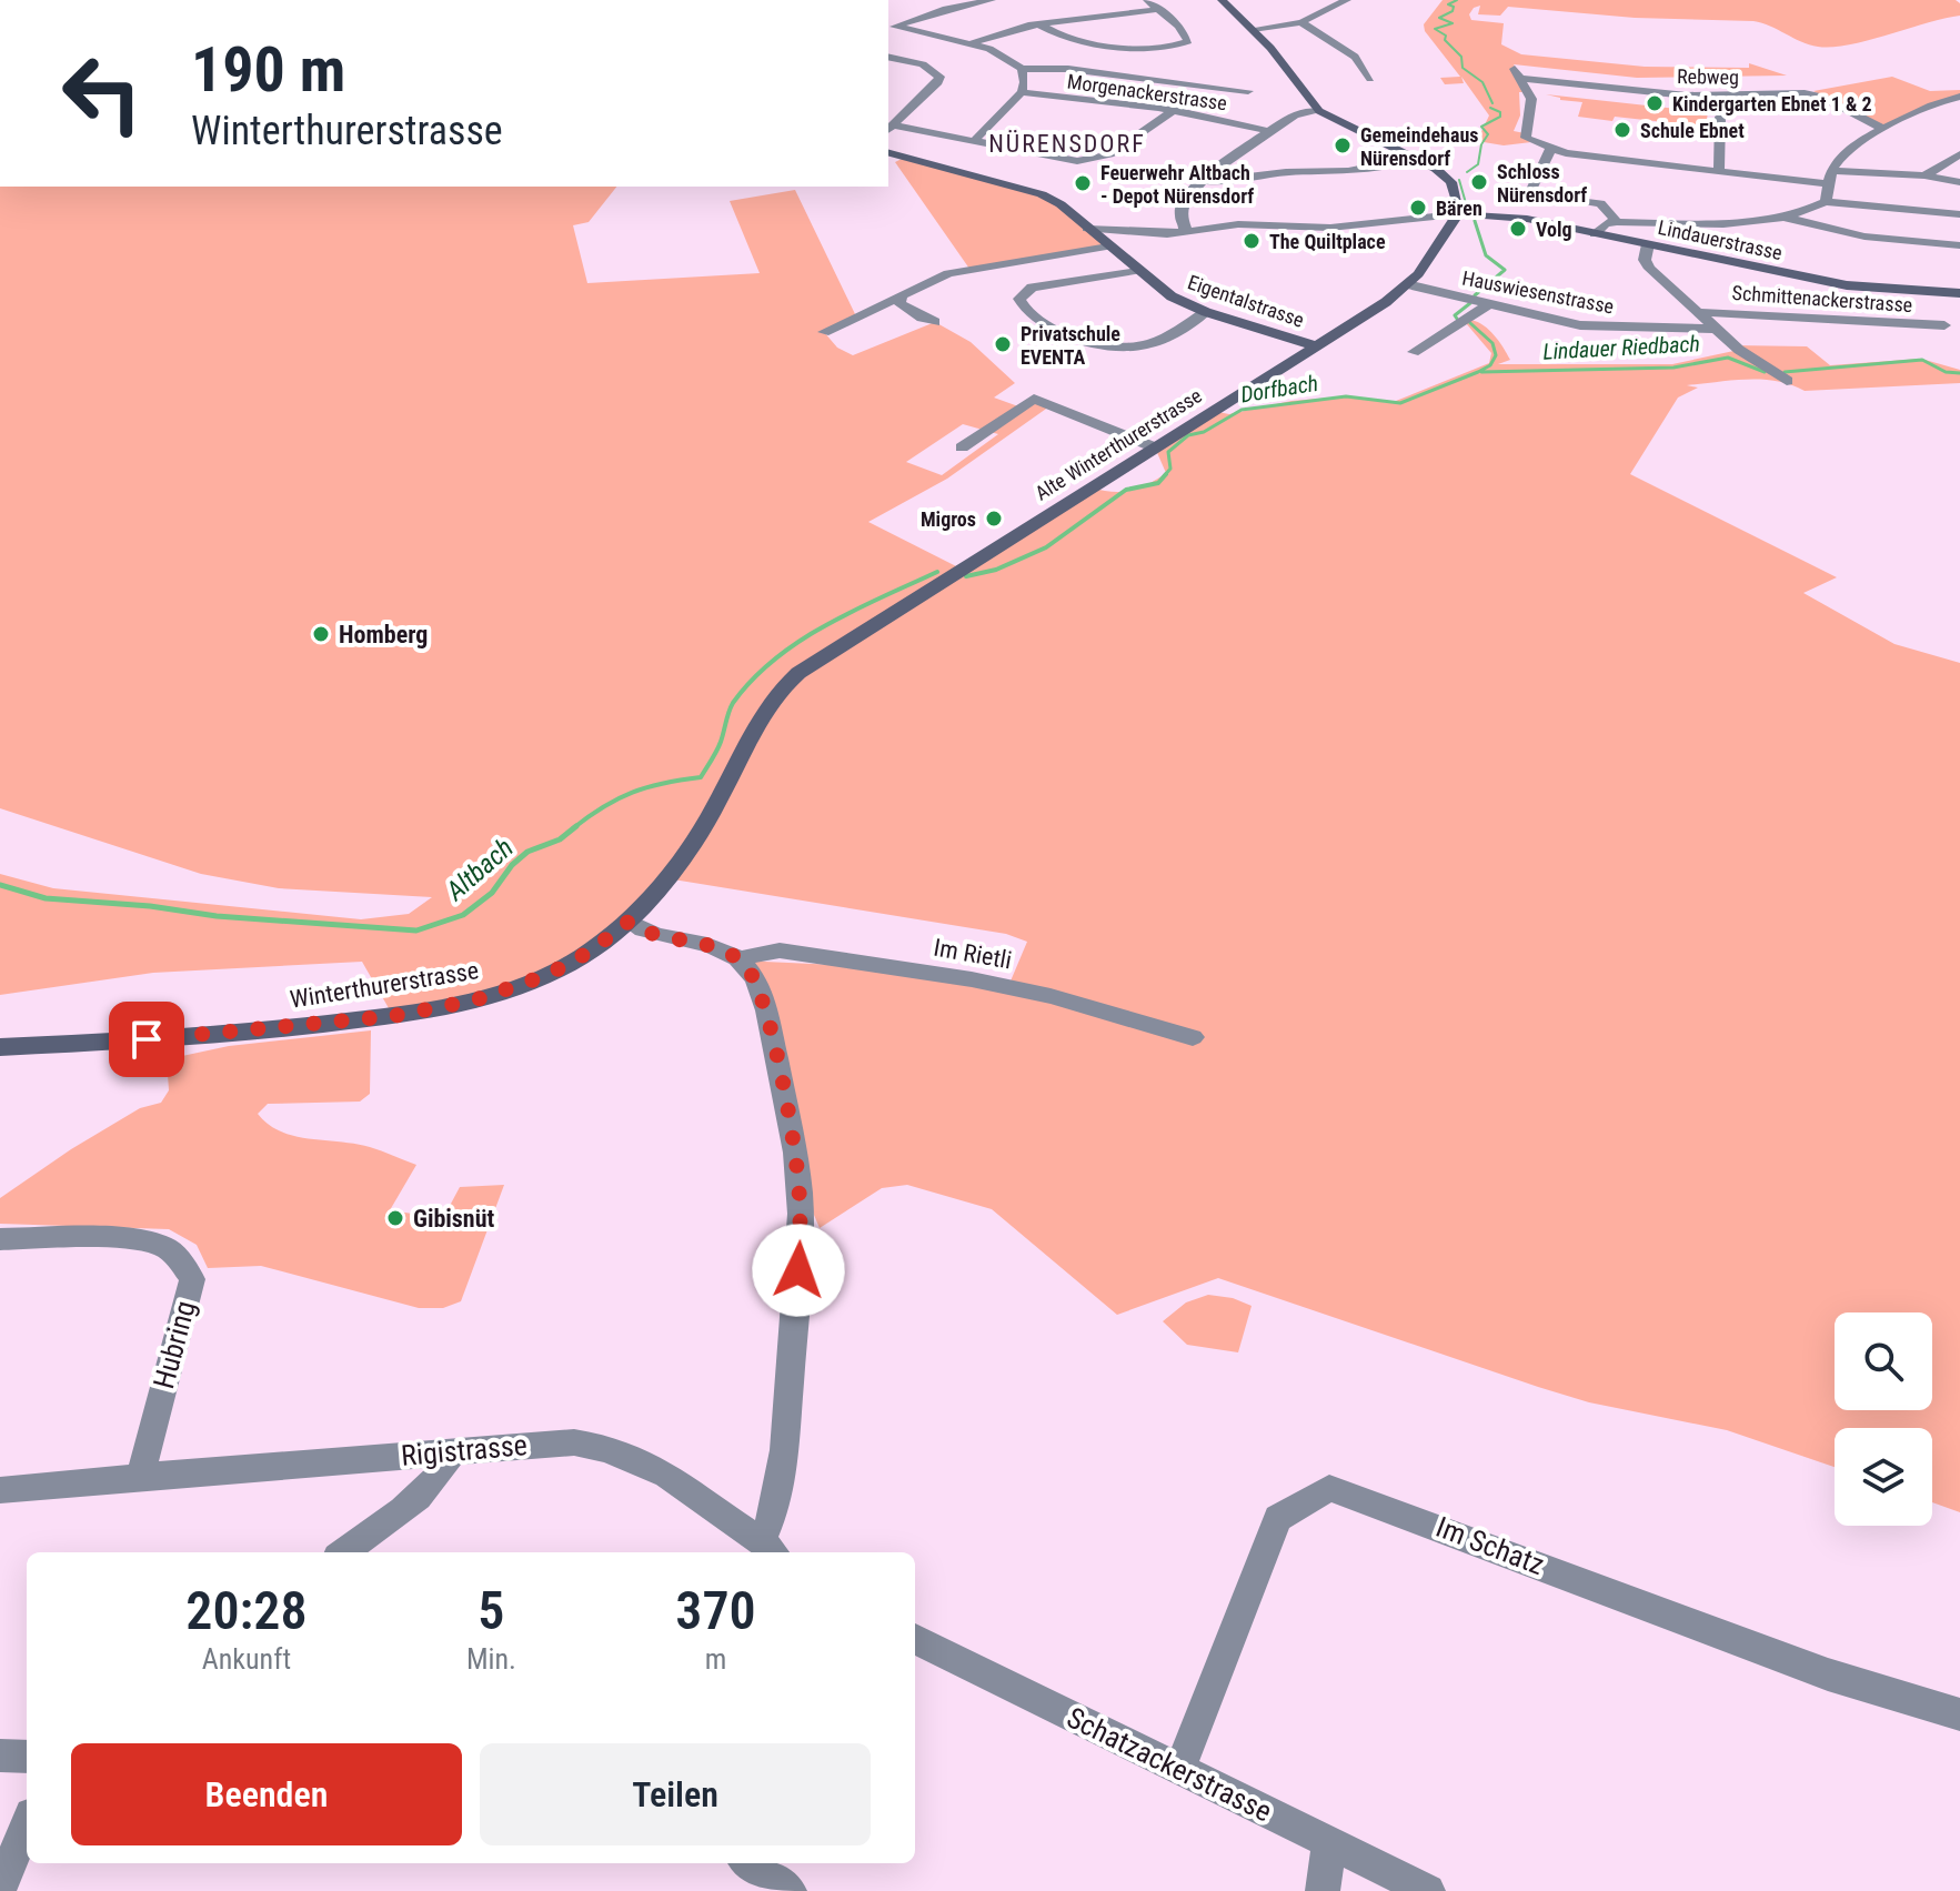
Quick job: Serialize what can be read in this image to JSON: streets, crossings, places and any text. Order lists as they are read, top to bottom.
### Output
{
  "streets": {
    "main road": [
      "Lindauerstrasse",
      "Eigentalstrasse",
      "Alte Winterthurerstrasse",
      "Winterthurerstrasse"
    ],
    "street": [
      "Rebweg",
      "Morgenackerstrasse",
      "Hauswiesenstrasse",
      "Schmittenackerstrasse",
      "Im Rietli",
      "Hubring",
      "Rigistrasse",
      "Im Schatz",
      "Schatzackerstrasse"
    ]
  },
  "crossings": [
    ["Lindauerstrasse", "Alte Winterthurerstrasse"],
    ["Hauswiesenstrasse", "Alte Winterthurerstrasse"],
    ["Eigentalstrasse", "Alte Winterthurerstrasse"],
    ["Alte Winterthurerstrasse", "Winterthurerstrasse"],
    ["Hubring", "Rigistrasse"],
    ["Im Schatz", "Schatzackerstrasse"]
  ],
  "districts": ["NÜRENSDORF"],
  "water": ["Lindauer Riedbach", "Dorfbach", "Altbach"],
  "places": [
    "Kindergarten Ebnet 1 & 2",
    "Schule Ebnet",
    "Gemeindehaus Nürensdorf",
    "Schloss Nürensdorf",
    "Feuerwehr Altbach - Depot Nürensdorf",
    "Bären",
    "Volg",
    "The Quiltplace",
    "Privatschule EVENTA",
    "Migros",
    "Homberg",
    "Gibisnüt"
  ],
  "page": {
    "turn": ["190 m", "Winterthurerstrasse"],
    "eta": [
      "20:28",
      "Ankunft",
      "5",
      "Min.",
      "370",
      "m"
    ],
    "buttons": ["Beenden", "Teilen"]
  }
}
